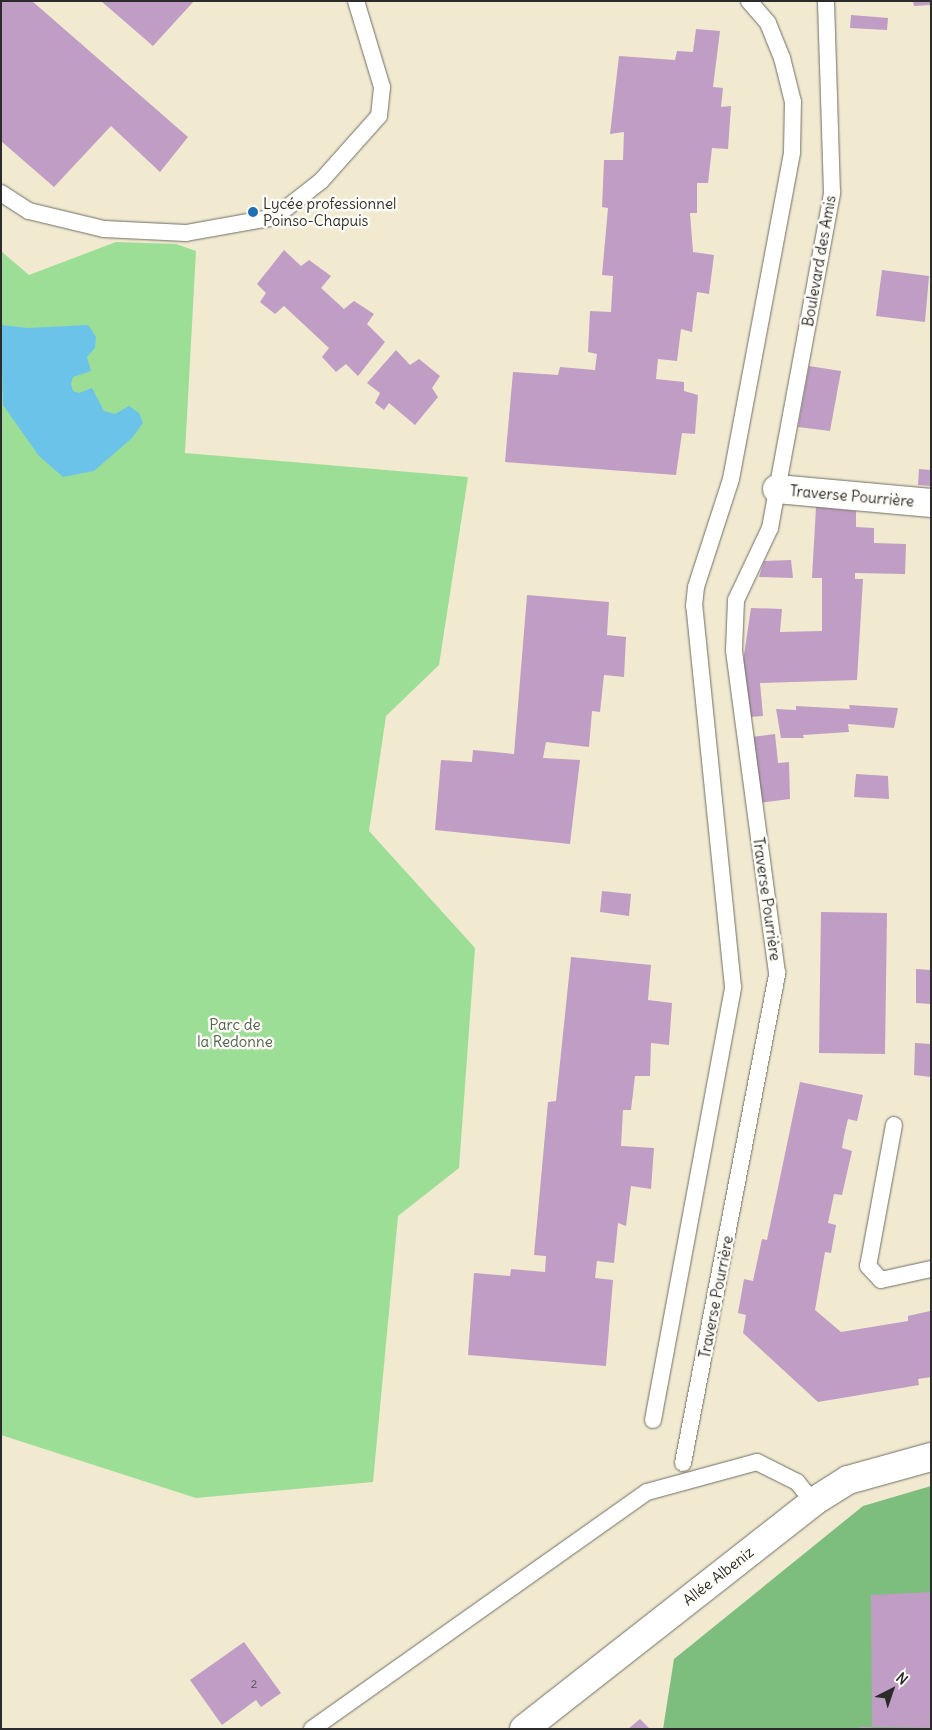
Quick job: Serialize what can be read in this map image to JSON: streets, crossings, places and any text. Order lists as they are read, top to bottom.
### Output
{
  "streets": {
    "street": ["Traverse Pourrière", "Allée Albeniz"],
    "lane": ["Boulevard des Amis"]
  },
  "crossings": [
    ["Boulevard des Amis", "Traverse Pourrière"]
  ],
  "parks": ["Parc de la Redonne"],
  "places": ["Lycée professionnel Poinso-Chapuis"],
  "house_numbers": ["2"],
  "north": "top right"
}
